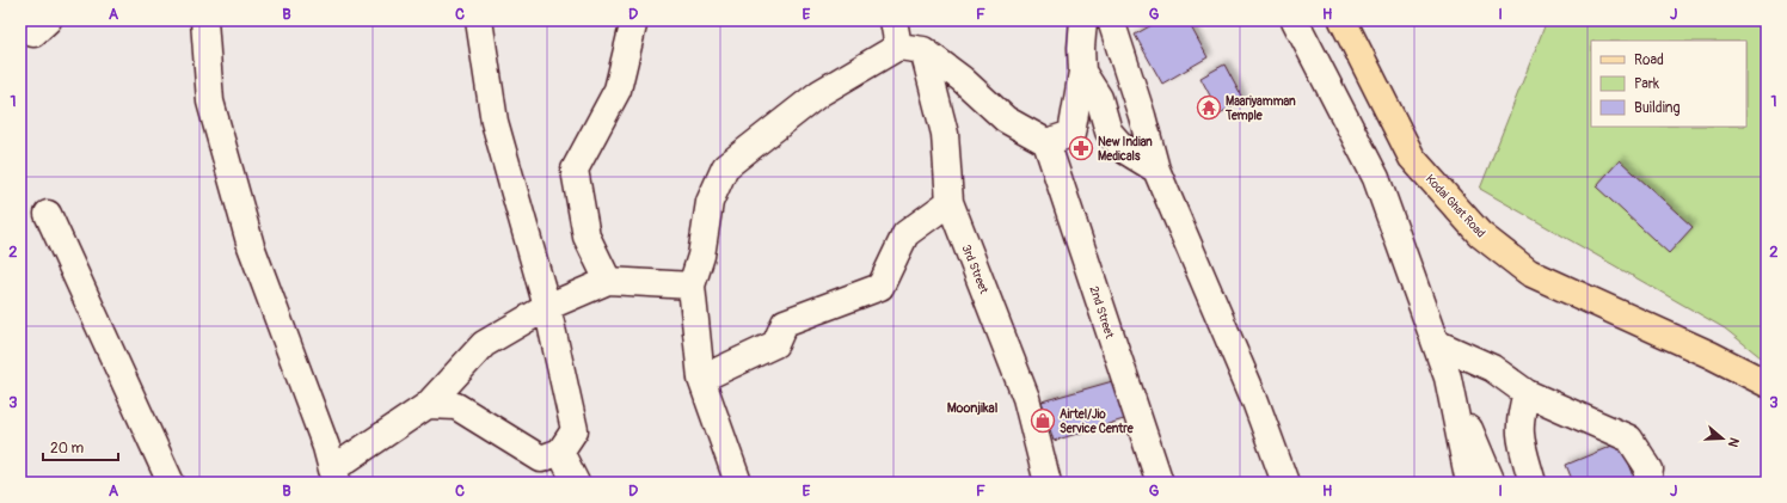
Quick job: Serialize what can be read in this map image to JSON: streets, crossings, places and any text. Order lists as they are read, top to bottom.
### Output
{
  "streets": {
    "main road": ["Kodai Ghat Road"],
    "street": ["3rd Street", "2nd Street"]
  },
  "districts": ["Moonjikal"],
  "places": {
    "temple": ["Maariyamman Temple"],
    "pharmacy": ["New Indian Medicals"],
    "shop": ["Airtel/Jio Service Centre"]
  },
  "legend": ["Road", "Park", "Building"],
  "scale_bar": "20 m",
  "north": "right",
  "grid": {
    "columns": [
      "A",
      "B",
      "C",
      "D",
      "E",
      "F",
      "G",
      "H",
      "I",
      "J"
    ],
    "rows": ["1", "2", "3"]
  }
}
